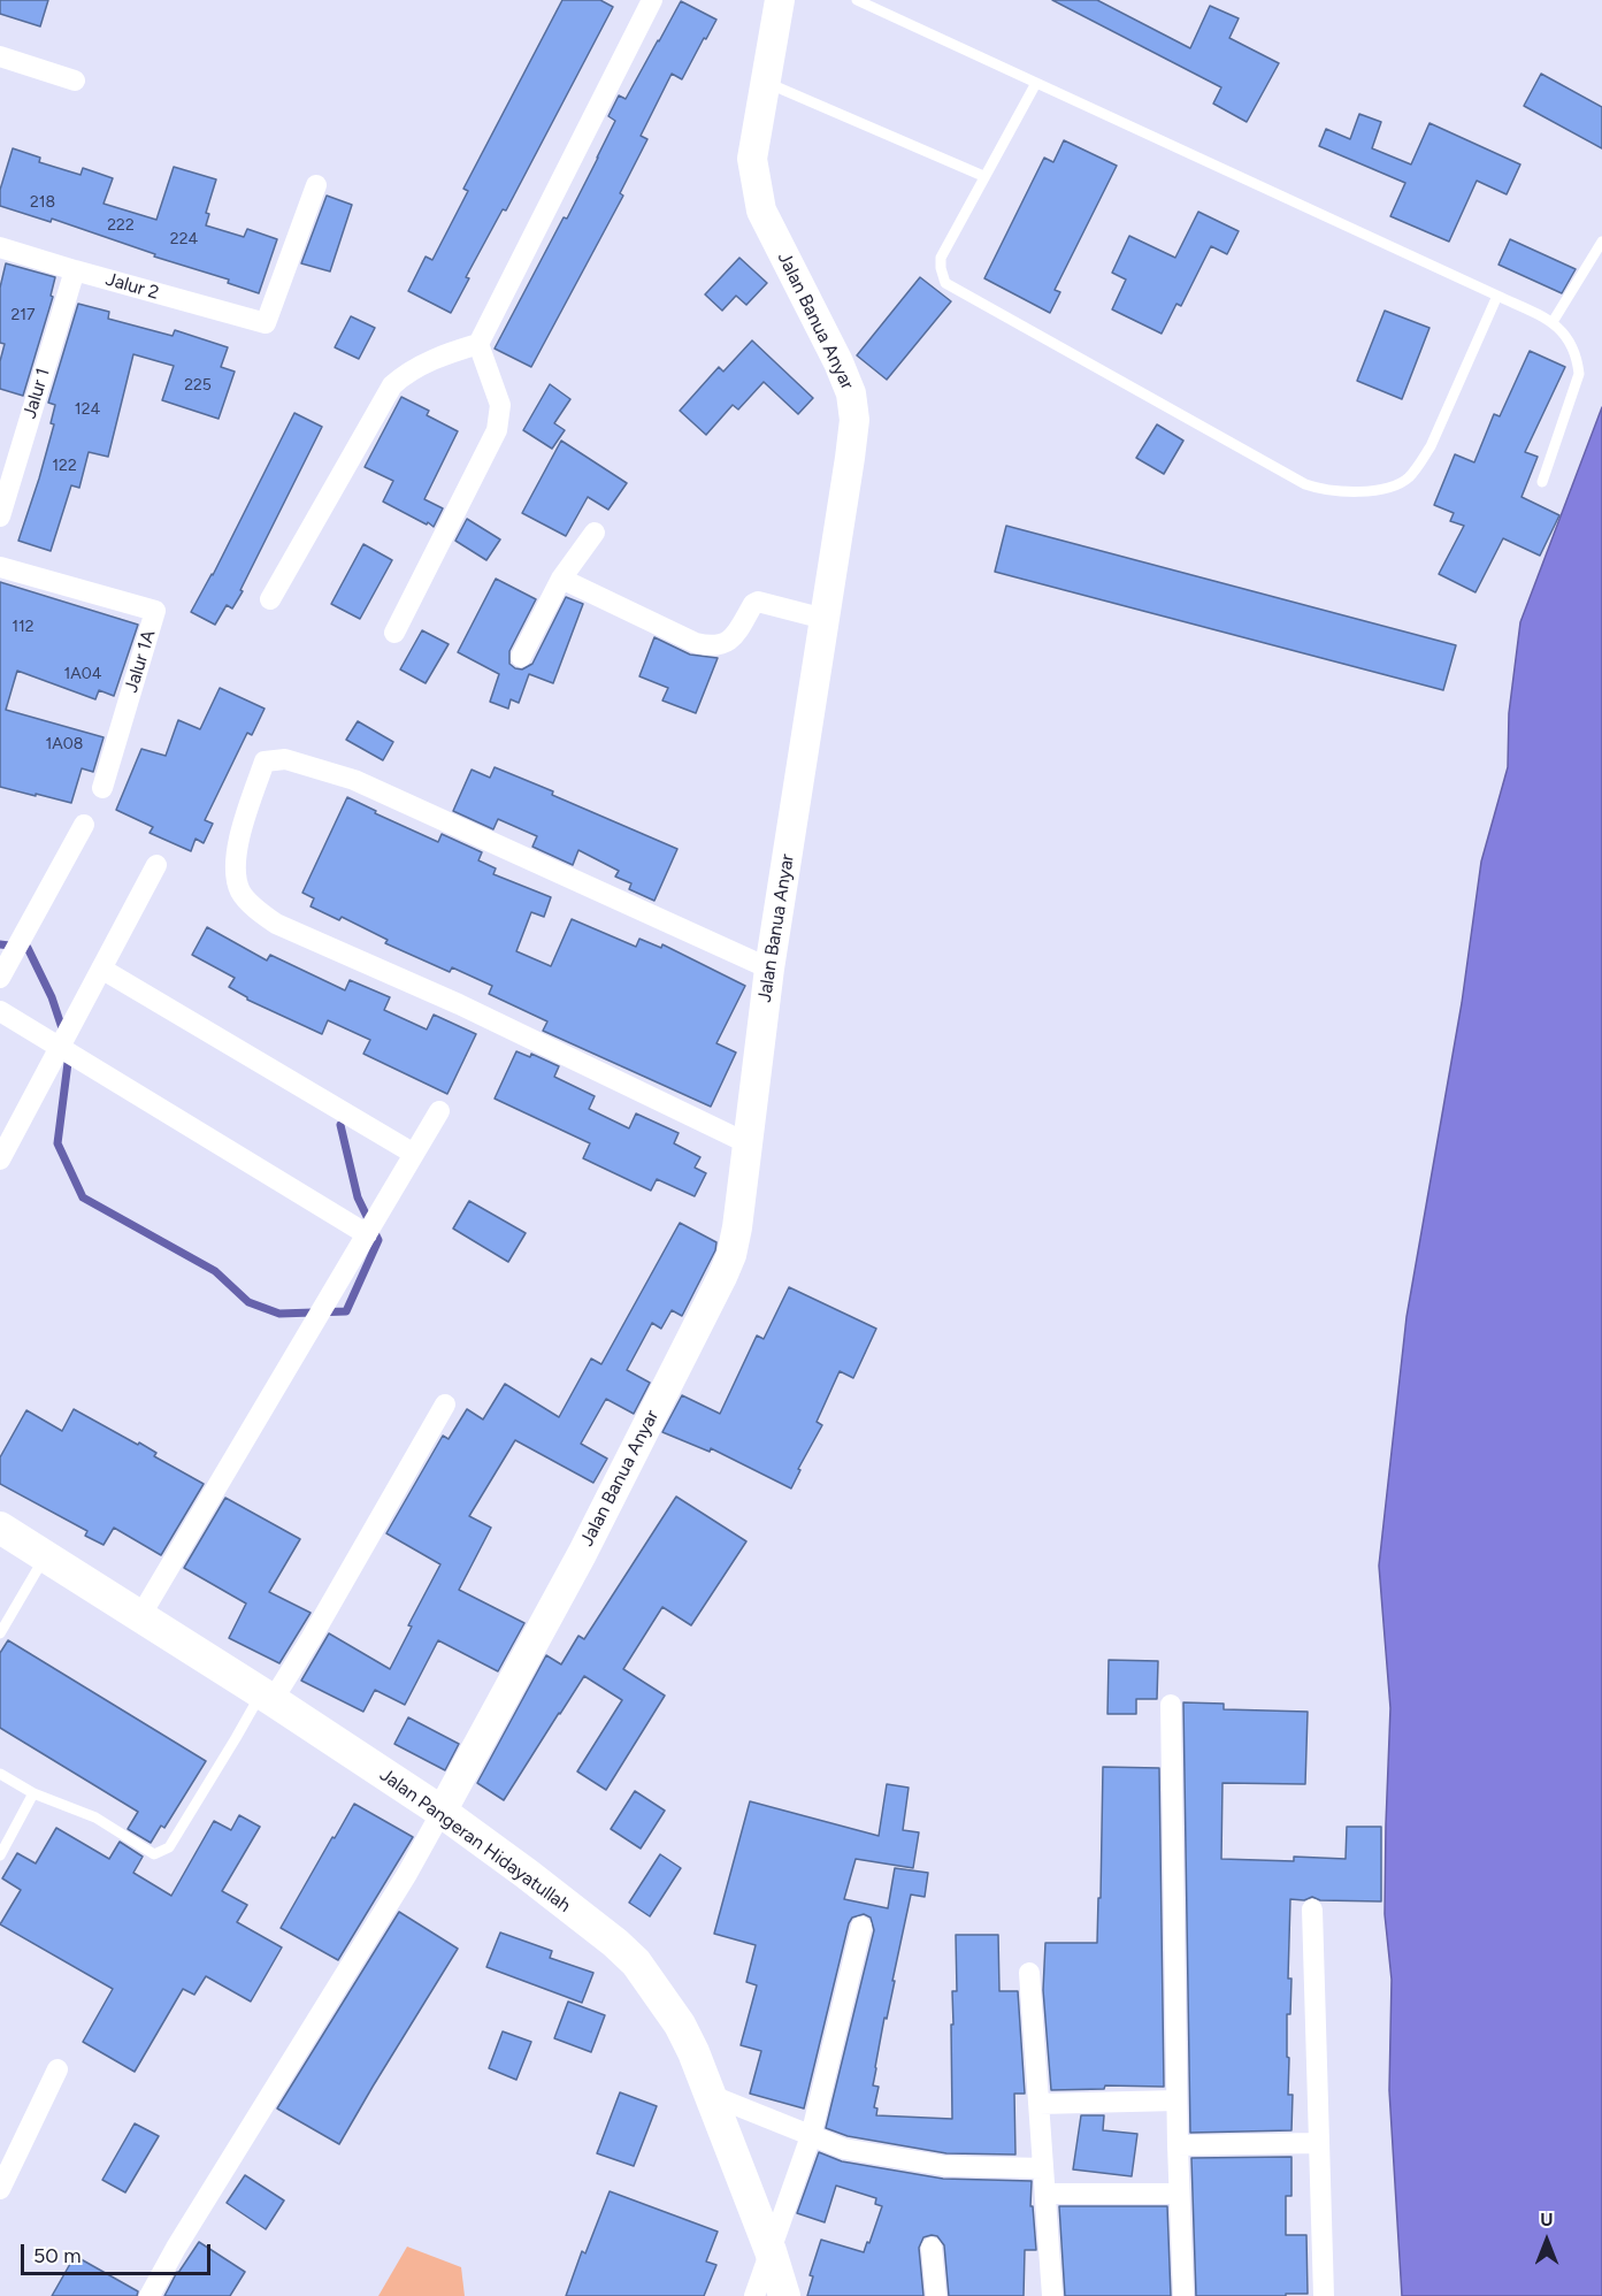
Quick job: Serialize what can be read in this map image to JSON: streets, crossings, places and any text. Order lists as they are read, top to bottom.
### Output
{
  "streets": {
    "main road": ["Jalan Pangeran Hidayatullah"],
    "street": [
      "Jalur 2",
      "Jalan Banua Anyar",
      "Jalur 1",
      "Jalur 1A"
    ]
  },
  "crossings": [
    ["Jalur 2", "Jalur 1"],
    ["Jalan Banua Anyar", "Jalan Pangeran Hidayatullah"]
  ],
  "house_numbers": [
    "218",
    "222",
    "224",
    "217",
    "225",
    "124",
    "122",
    "112",
    "1A04",
    "1A08"
  ],
  "scale_bar": "50 m",
  "north": "top"
}
